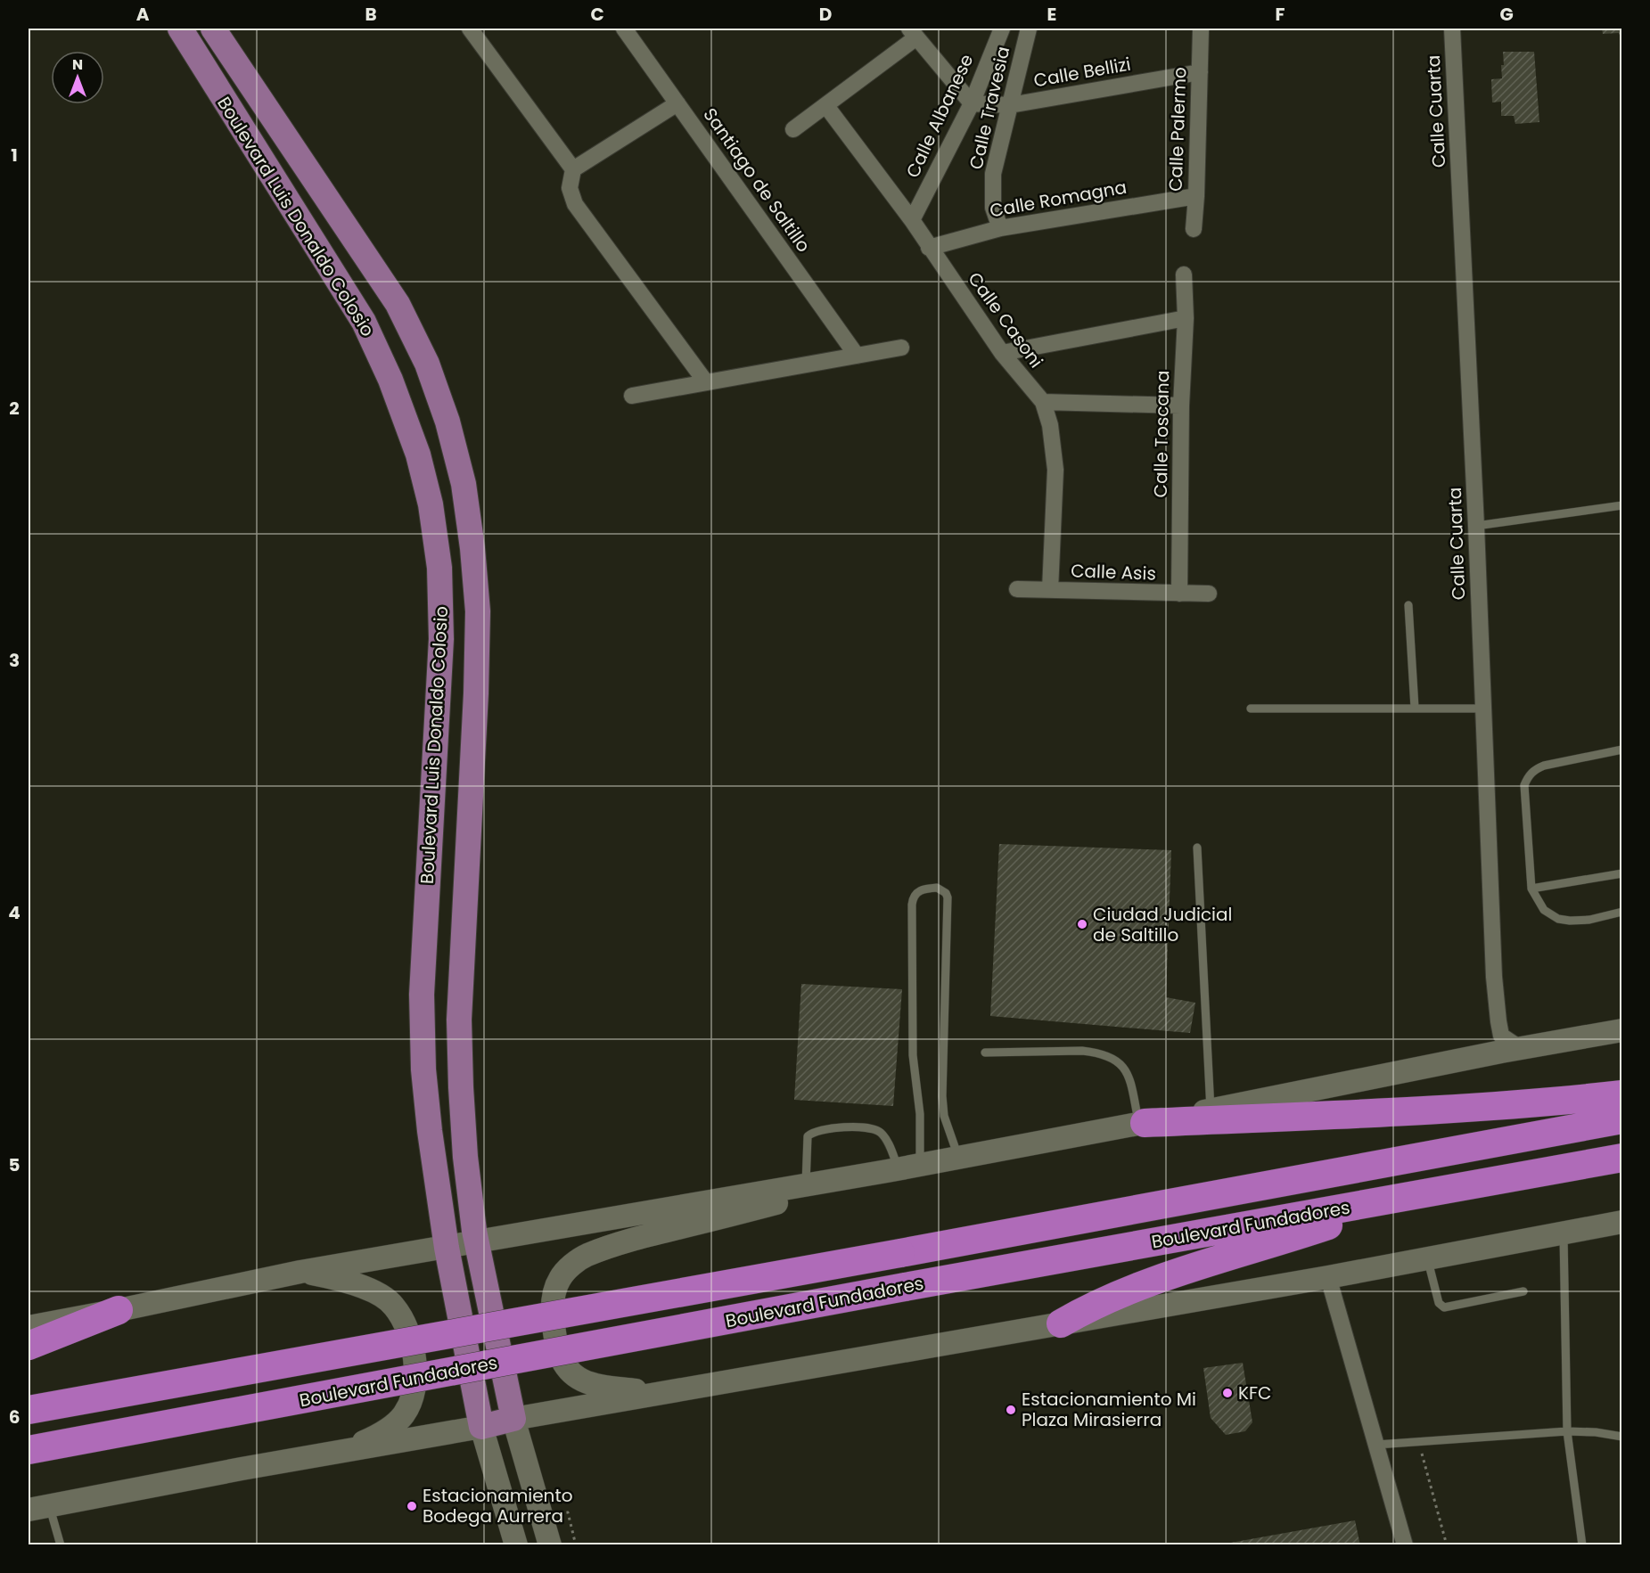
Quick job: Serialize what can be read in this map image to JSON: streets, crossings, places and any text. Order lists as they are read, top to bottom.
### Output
{
  "streets": {
    "highway": ["Boulevard Fundadores"],
    "main road": ["Boulevard Luis Donaldo Colosio"],
    "street": [
      "Calle Bellizi",
      "Calle Travesia",
      "Calle Cuarta",
      "Calle Albanese",
      "Calle Palermo",
      "Santiago de Saltillo",
      "Calle Romagna",
      "Calle Casoni",
      "Calle Toscana",
      "Calle Asis"
    ]
  },
  "crossings": [
    ["Calle Bellizi", "Calle Travesia"],
    ["Calle Bellizi", "Calle Albanese"],
    ["Calle Bellizi", "Calle Palermo"],
    ["Calle Travesia", "Calle Romagna"],
    ["Calle Albanese", "Calle Casoni"],
    ["Calle Palermo", "Calle Romagna"],
    ["Calle Romagna", "Calle Casoni"],
    ["Calle Casoni", "Calle Asis"],
    ["Calle Toscana", "Calle Asis"]
  ],
  "places": [
    "Ciudad Judicial de Saltillo",
    "KFC",
    "Estacionamiento Mi Plaza Mirasierra",
    "Estacionamiento Bodega Aurrera"
  ],
  "north": "top",
  "grid": {
    "columns": [
      "A",
      "B",
      "C",
      "D",
      "E",
      "F",
      "G"
    ],
    "rows": [
      "1",
      "2",
      "3",
      "4",
      "5",
      "6"
    ]
  }
}
